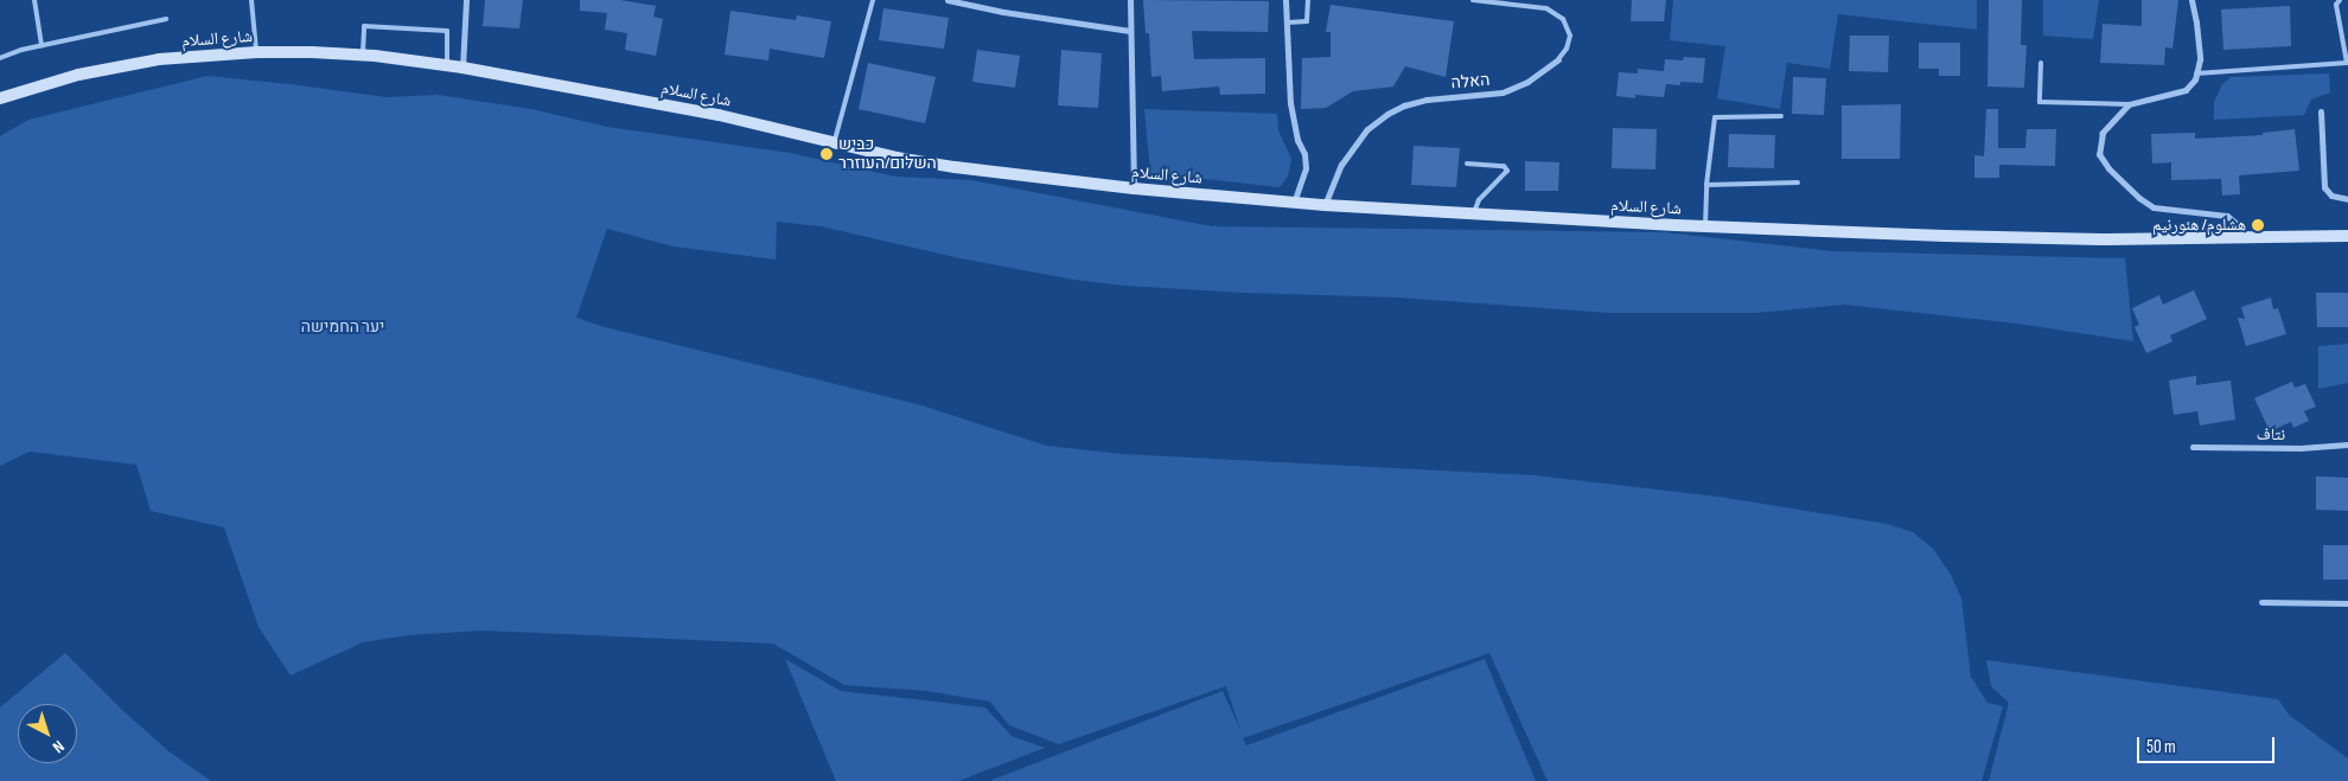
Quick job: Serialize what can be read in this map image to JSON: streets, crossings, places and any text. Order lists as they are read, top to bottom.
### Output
{
  "streets": {
    "main road": ["شارع السلام"],
    "street": ["האלה", "نتاف"]
  },
  "crossings": [
    ["شارع السلام", "האלה"]
  ],
  "parks": ["יער החמישה"],
  "places": ["כביש השלום/העוזרר", "هشلوم/ هئورنيم"],
  "scale_bar": "50 m",
  "north": "bottom right"
}
